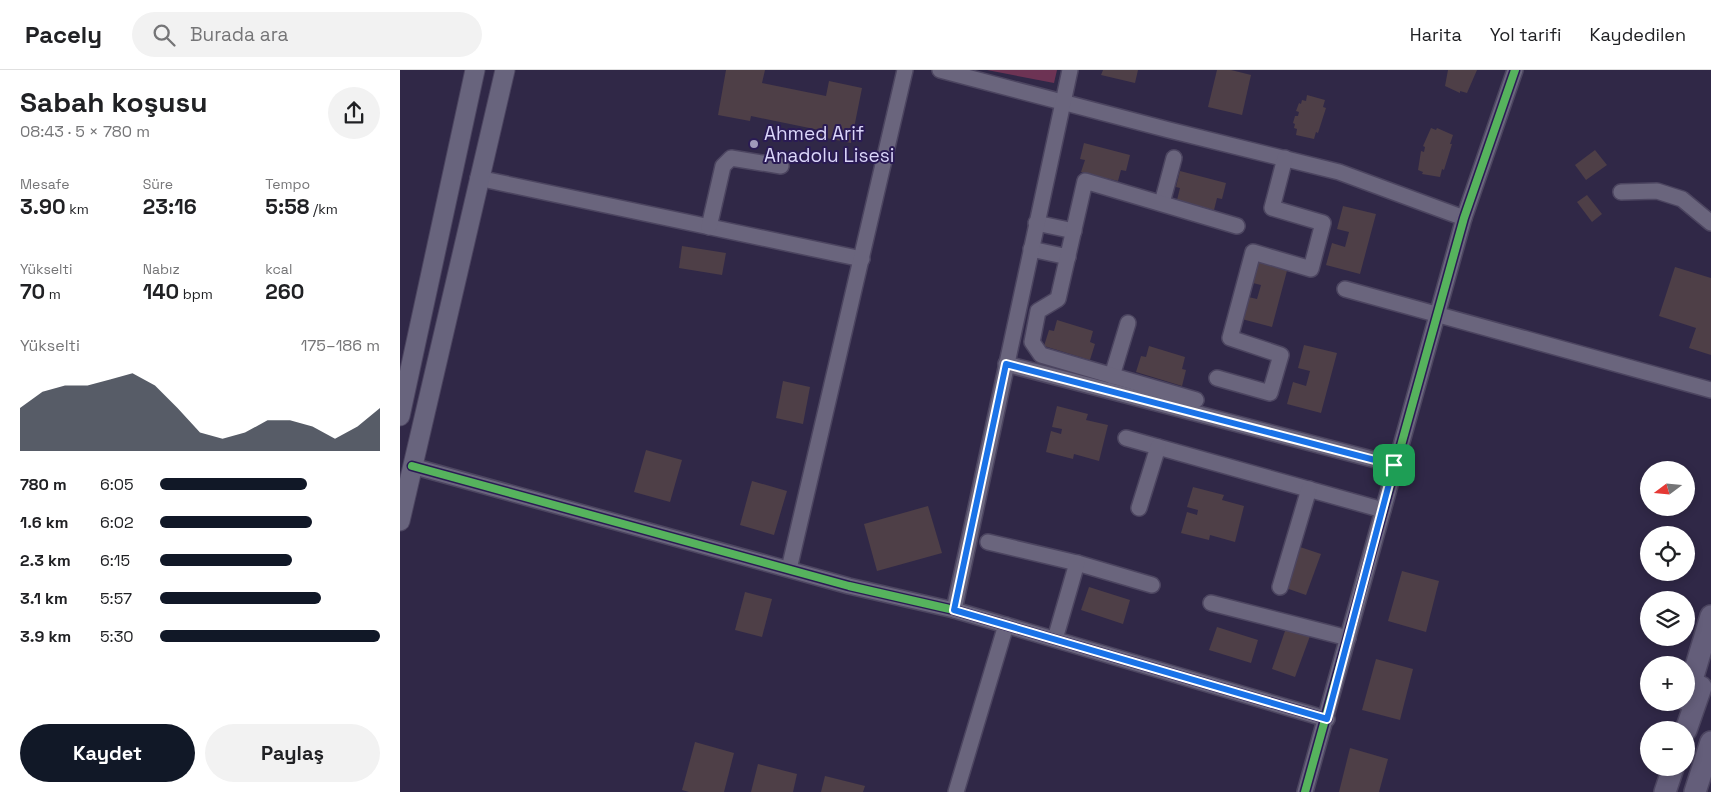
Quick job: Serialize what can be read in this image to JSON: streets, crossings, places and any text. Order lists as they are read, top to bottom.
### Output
{
  "places": ["Ahmed Arif Anadolu Lisesi"],
  "north": "left",
  "page": {
    "header": "Pacely",
    "search": "Burada ara",
    "nav": ["Harita", "Yol tarifi", "Kaydedilen"],
    "heading": ["Sabah koşusu", "08:43 · 5 × 780 m"],
    "stats": [
      ["Mesafe", "3.90 km"],
      ["Süre", "23:16"],
      ["Tempo", "5:58 /km"],
      ["Yükselti", "70 m"],
      ["Nabız", "140 bpm"],
      ["kcal", "260"]
    ],
    "chart": ["Yükselti", "175–186 m"],
    "map_buttons": ["+", "−"],
    "list": [
      {
        "name": "780 m",
        "note": "6:05"
      },
      {
        "name": "1.6 km",
        "note": "6:02"
      },
      {
        "name": "2.3 km",
        "note": "6:15"
      },
      {
        "name": "3.1 km",
        "note": "5:57"
      },
      {
        "name": "3.9 km",
        "note": "5:30"
      }
    ],
    "buttons": ["Kaydet", "Paylaş"]
  }
}
